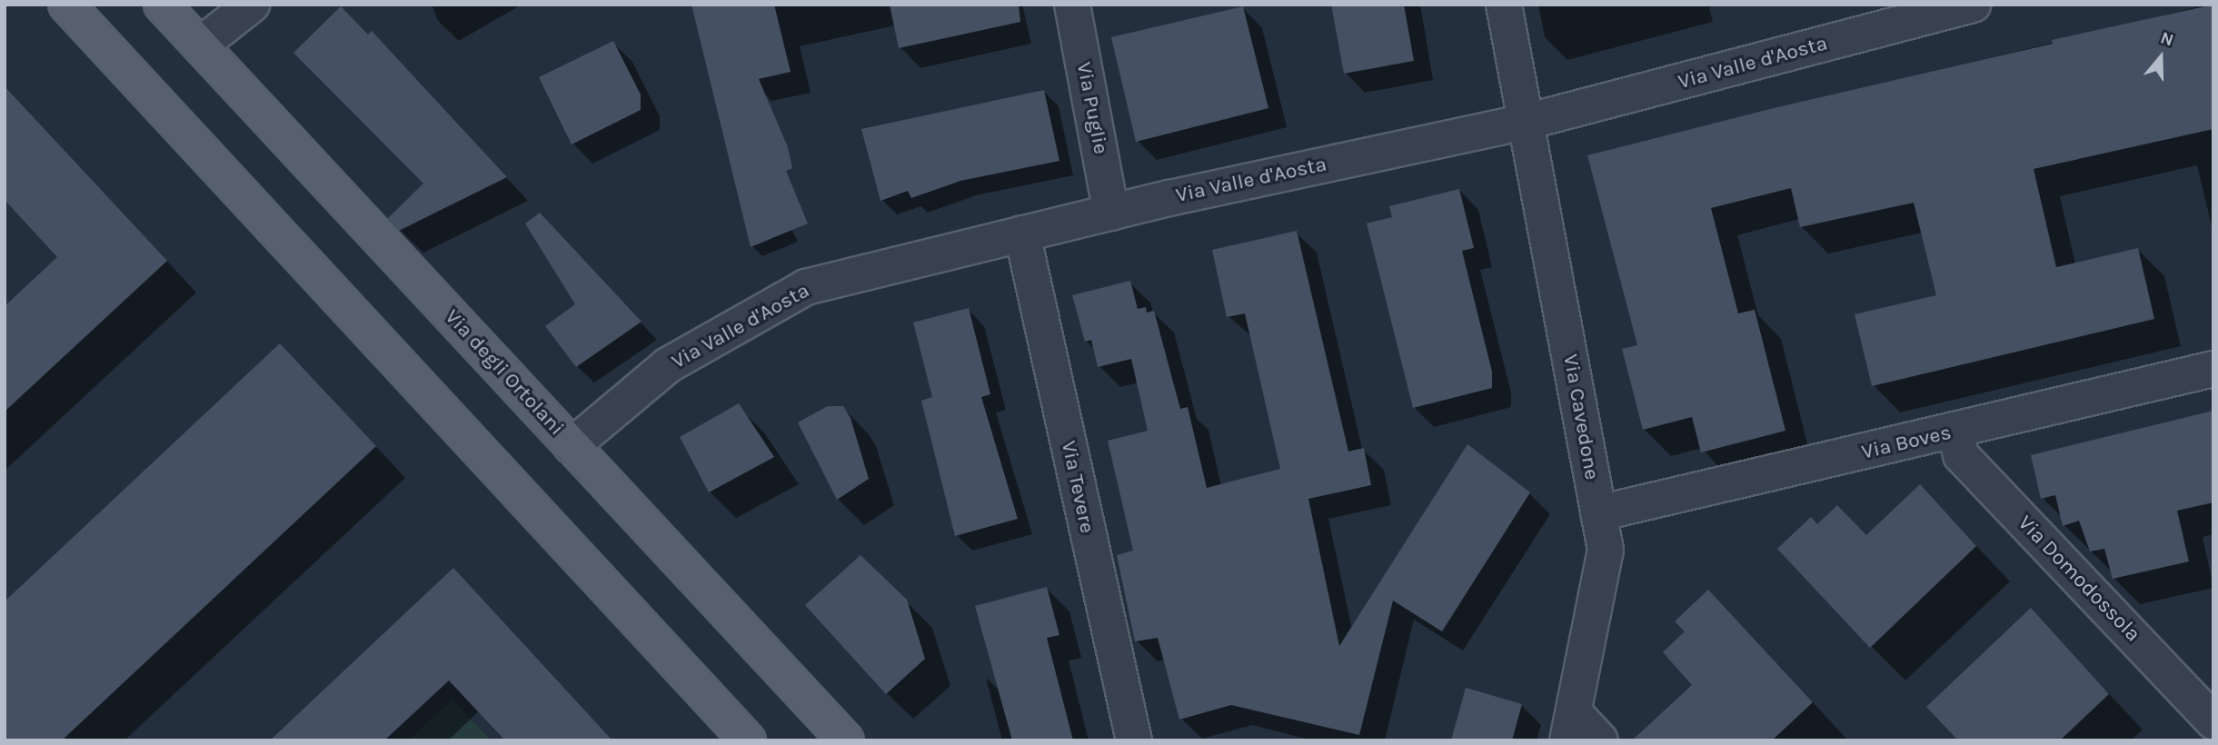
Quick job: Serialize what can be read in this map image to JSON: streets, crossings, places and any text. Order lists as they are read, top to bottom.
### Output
{
  "streets": {
    "main road": ["Via degli Ortolani"],
    "street": [
      "Via Valle d'Aosta",
      "Via Puglie",
      "Via Cavedone",
      "Via Boves",
      "Via Tevere",
      "Via Domodossola"
    ]
  },
  "crossings": [
    ["Via Valle d'Aosta", "Via Puglie"],
    ["Via Valle d'Aosta", "Via degli Ortolani"],
    ["Via Valle d'Aosta", "Via Cavedone"],
    ["Via Valle d'Aosta", "Via Tevere"],
    ["Via Cavedone", "Via Boves"],
    ["Via Boves", "Via Domodossola"]
  ],
  "north": "top"
}
